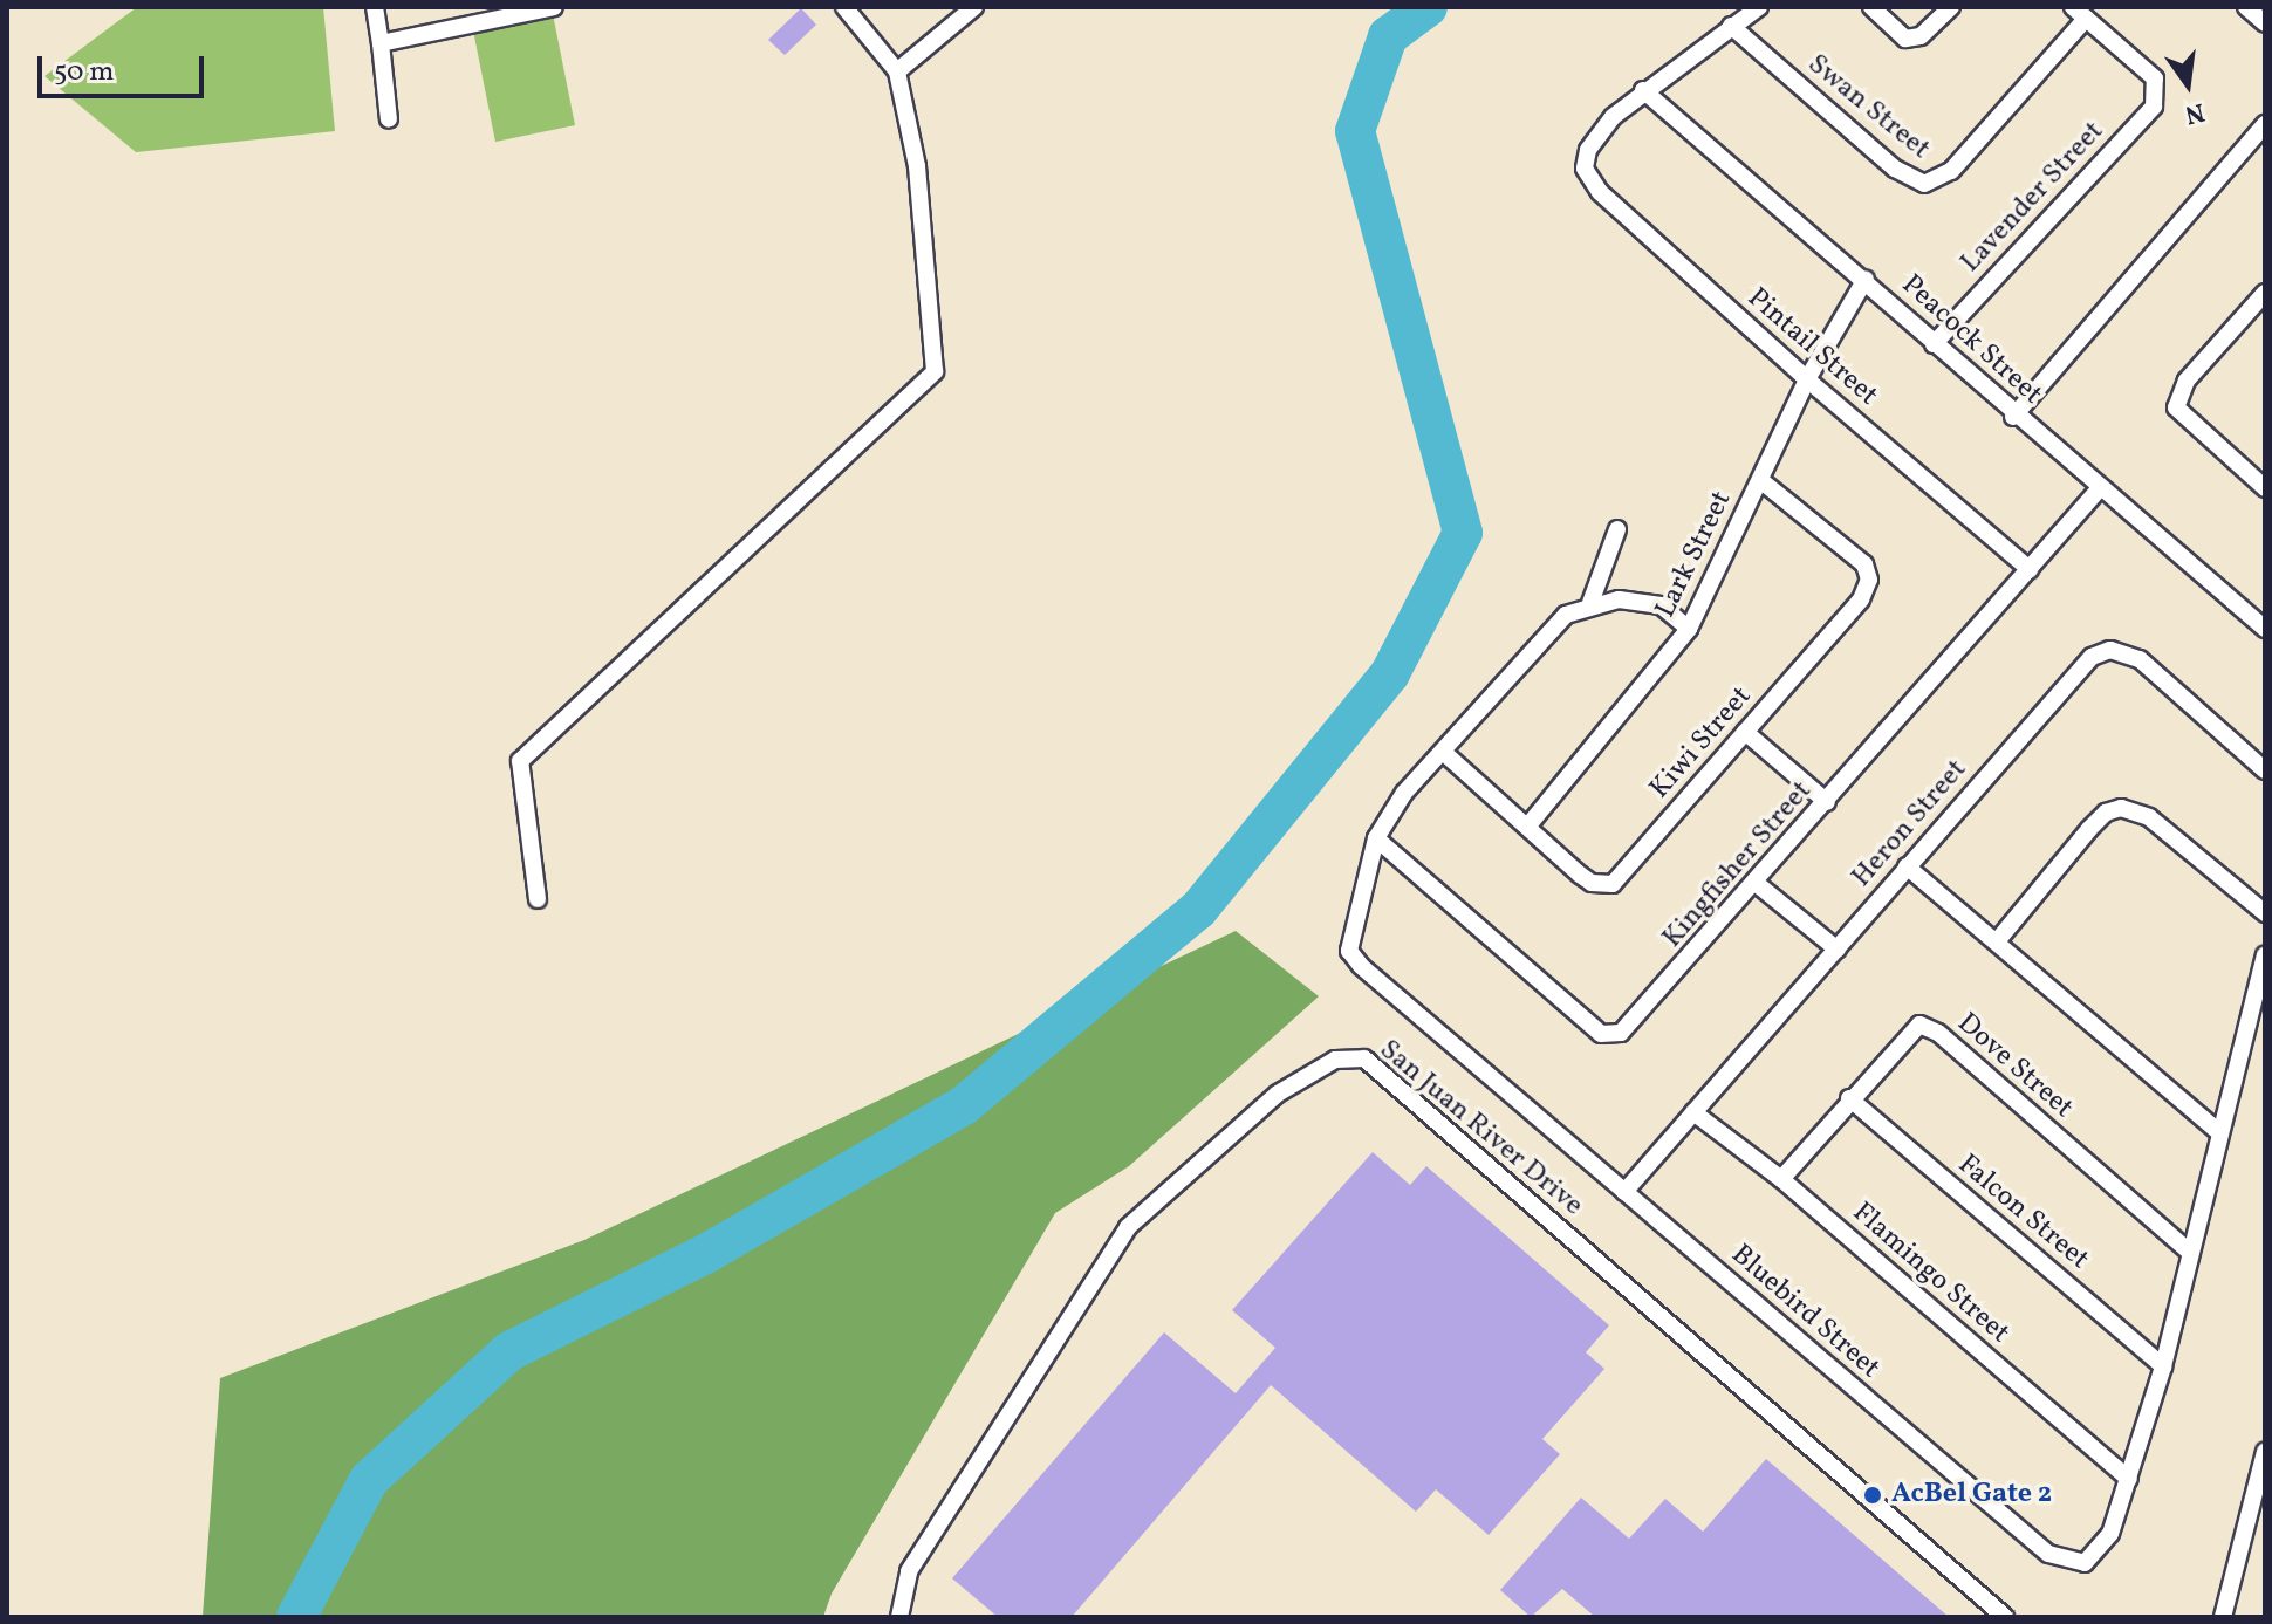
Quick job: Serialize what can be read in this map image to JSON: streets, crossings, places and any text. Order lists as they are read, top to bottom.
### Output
{
  "streets": {
    "street": [
      "Swan Street",
      "Lavender Street",
      "Peacock Street",
      "Pintail Street",
      "Lark Street",
      "Kiwi Street",
      "Heron Street",
      "Kingfisher Street",
      "Dove Street",
      "San Juan River Drive",
      "Falcon Street",
      "Flamingo Street",
      "Bluebird Street"
    ]
  },
  "crossings": [
    ["Swan Street", "Lavender Street"],
    ["Lavender Street", "Peacock Street"],
    ["Peacock Street", "Pintail Street"],
    ["Peacock Street", "Lark Street"],
    ["Peacock Street", "Kingfisher Street"],
    ["Pintail Street", "Lark Street"],
    ["Pintail Street", "Kingfisher Street"],
    ["Lark Street", "Kiwi Street"],
    ["Kiwi Street", "Bluebird Street"],
    ["Heron Street", "Flamingo Street"],
    ["Heron Street", "Bluebird Street"],
    ["Kingfisher Street", "Bluebird Street"],
    ["Dove Street", "Falcon Street"],
    ["Dove Street", "Flamingo Street"],
    ["Dove Street", "Bluebird Street"],
    ["Falcon Street", "Bluebird Street"],
    ["Flamingo Street", "Bluebird Street"]
  ],
  "places": ["AcBel Gate 2"],
  "scale_bar": "50 m",
  "north": "bottom"
}
